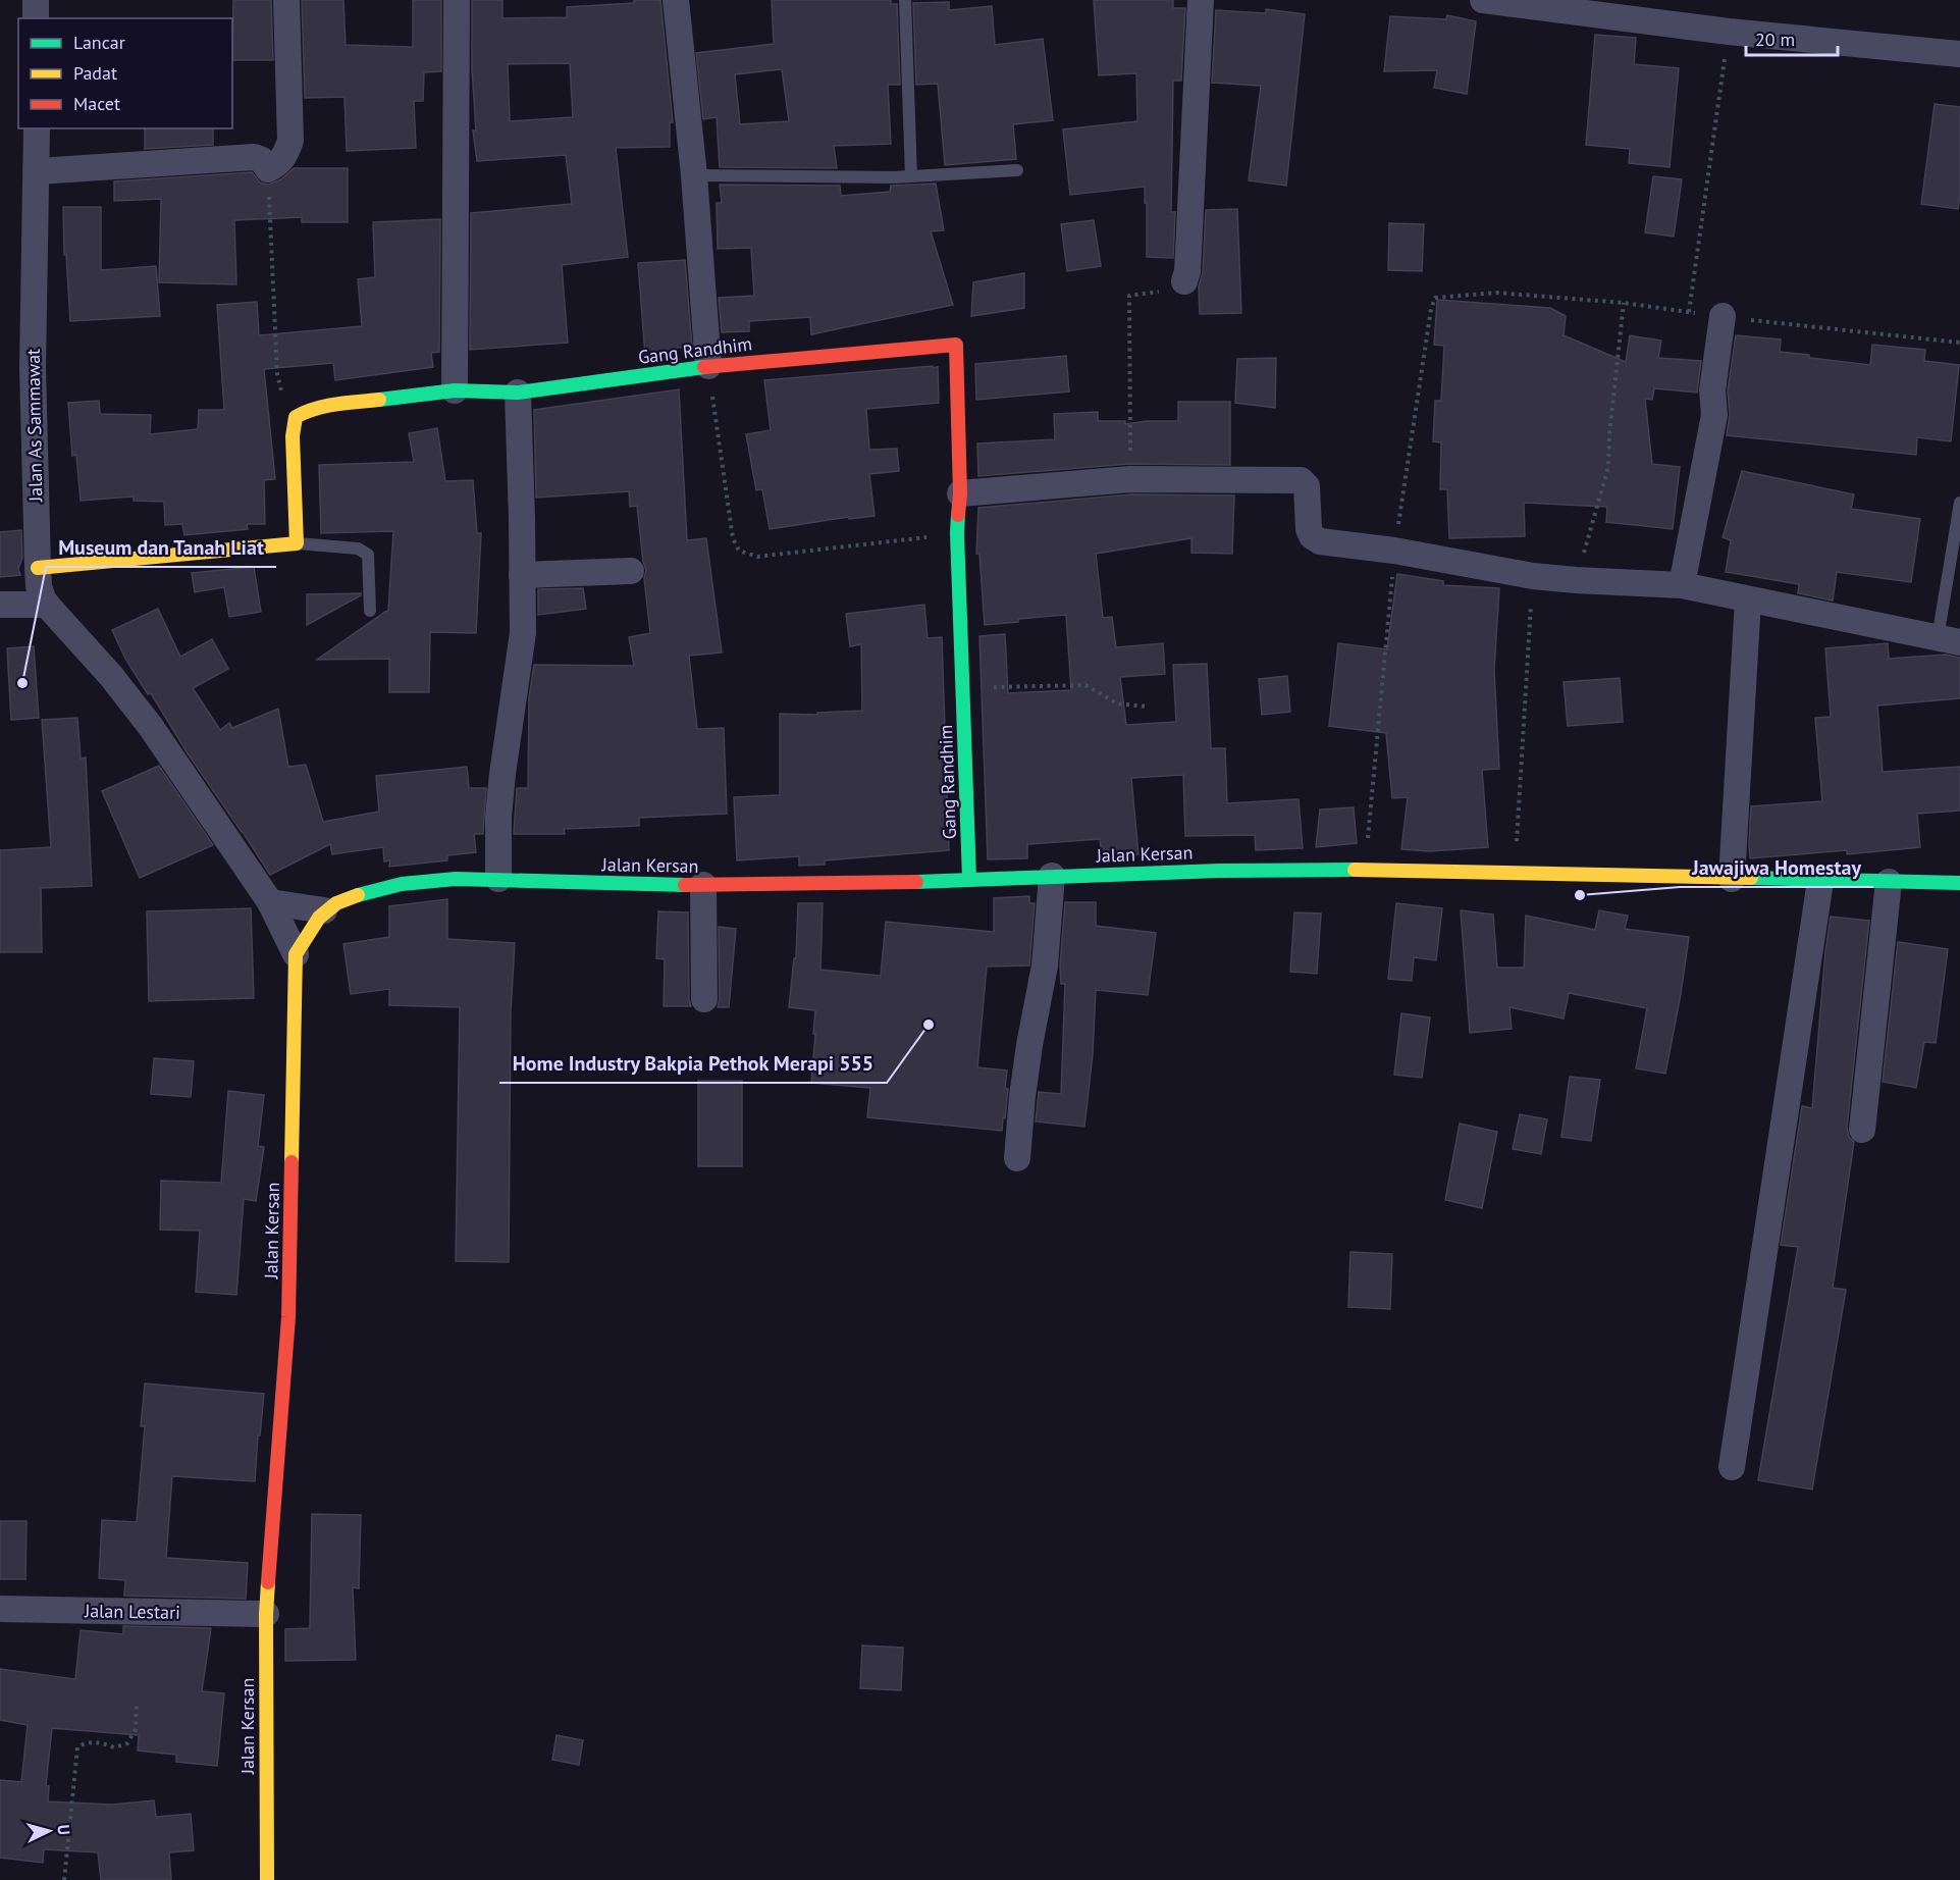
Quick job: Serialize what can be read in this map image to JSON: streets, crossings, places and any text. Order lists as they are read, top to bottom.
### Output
{
  "streets": {
    "street": [
      "Gang Randhim",
      "Jalan As Sammawat",
      "Jalan Kersan",
      "Jalan Lestari"
    ]
  },
  "crossings": [
    ["Gang Randhim", "Jalan Kersan"],
    ["Jalan As Sammawat", "Jalan Kersan"],
    ["Jalan Kersan", "Jalan Lestari"]
  ],
  "places": ["Museum dan Tanah Liat", "Jawajiwa Homestay", "Home Industry Bakpia Pethok Merapi 555"],
  "legend": ["Lancar", "Padat", "Macet"],
  "scale_bar": "20 m",
  "north": "right"
}
